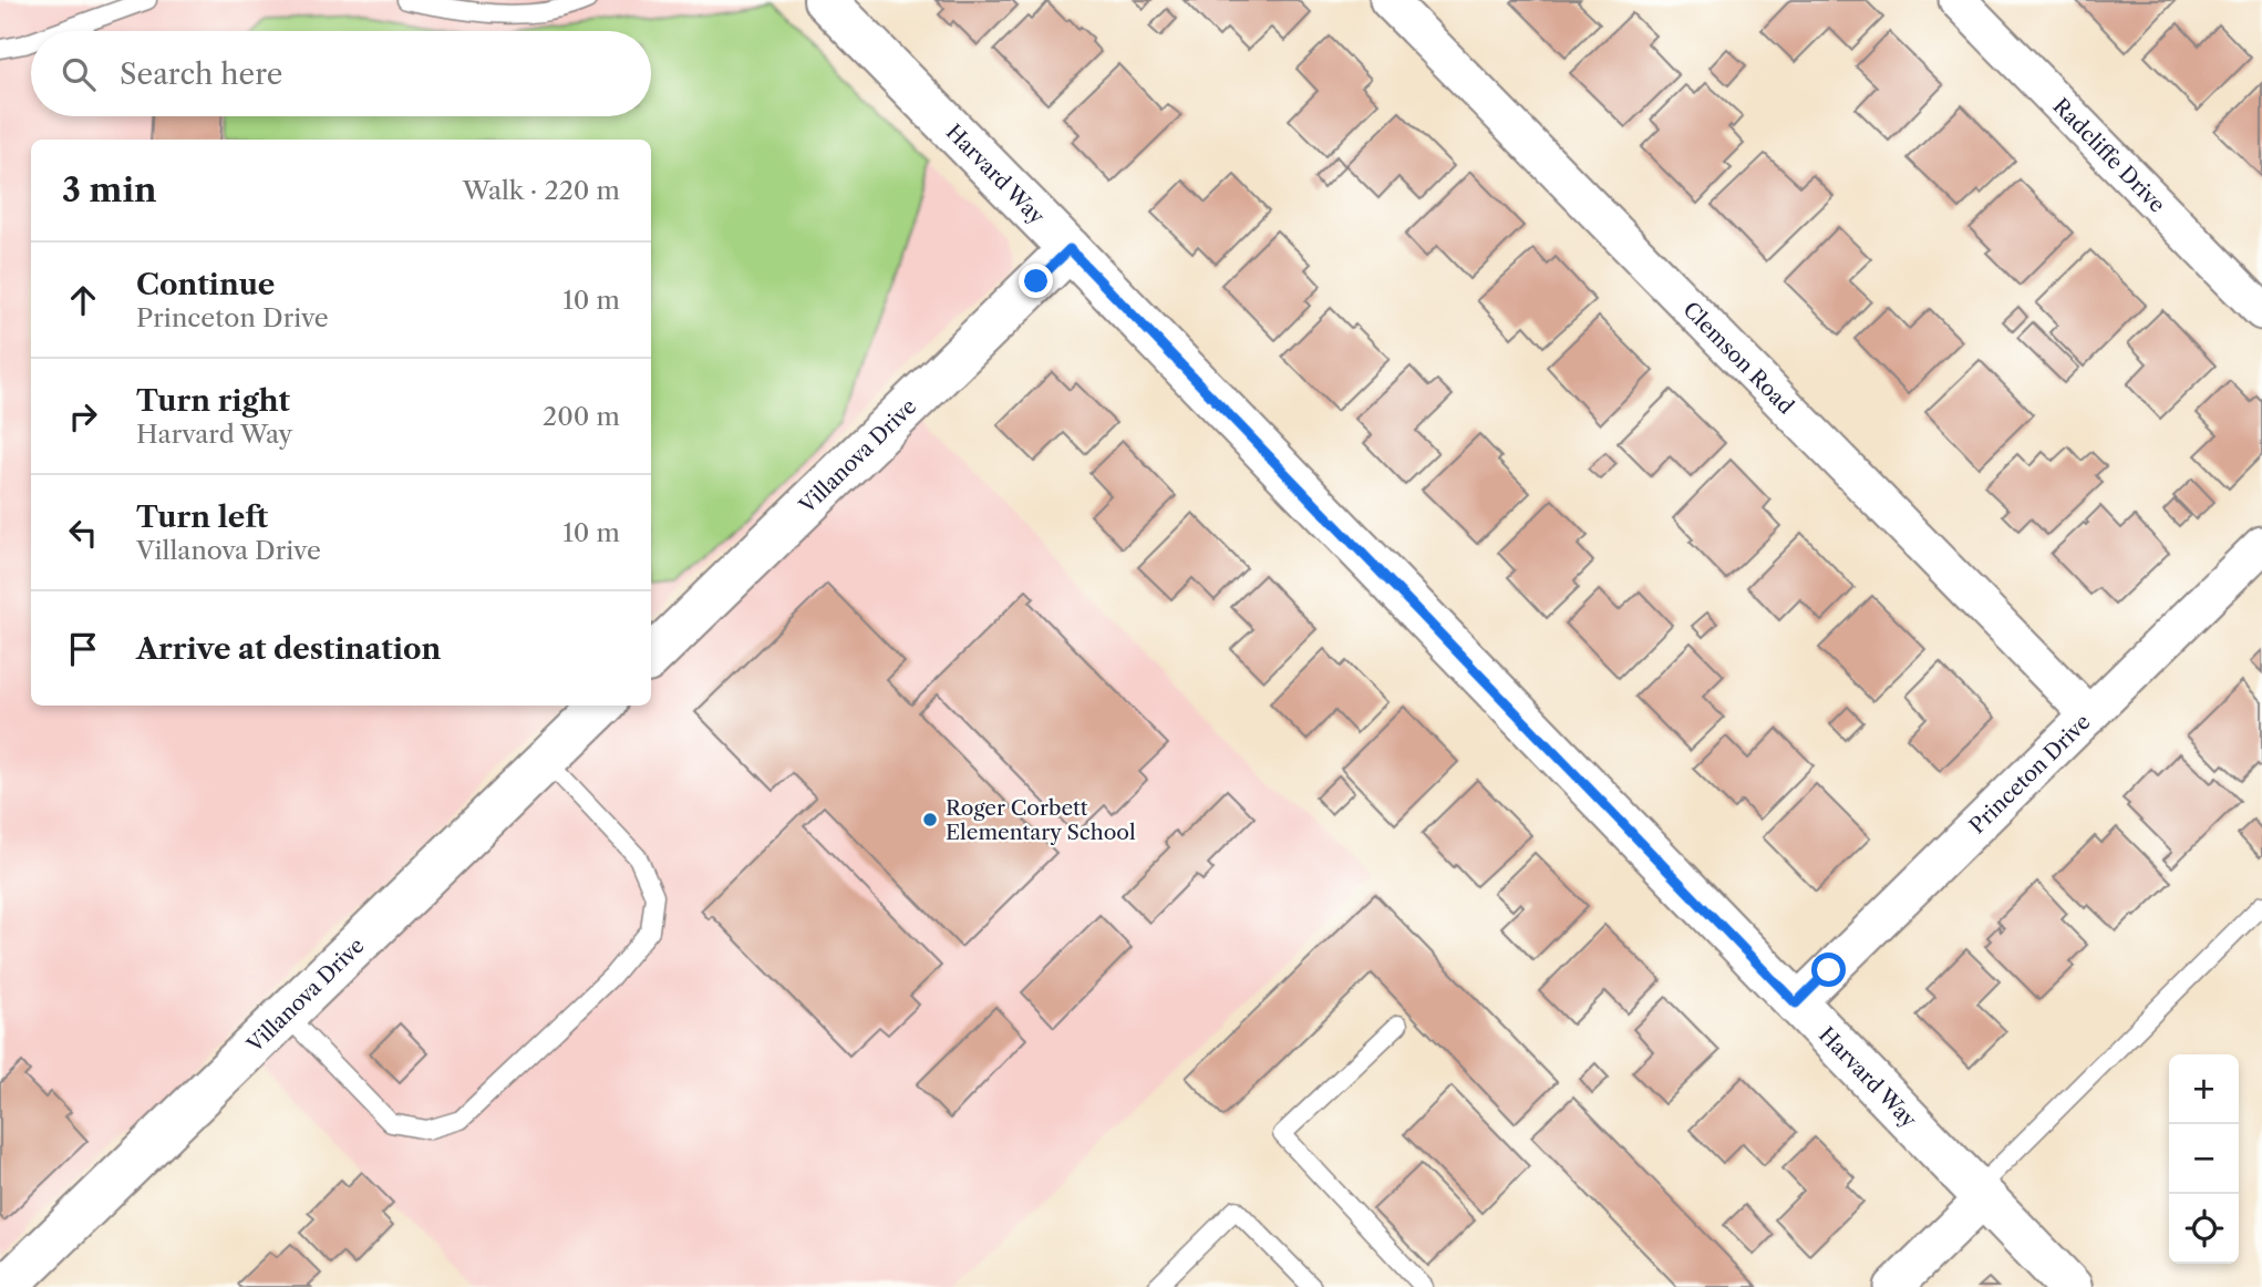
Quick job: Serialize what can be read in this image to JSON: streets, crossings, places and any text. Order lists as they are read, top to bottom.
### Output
{
  "streets": {
    "street": [
      "Radcliffe Drive",
      "Harvard Way",
      "Clemson Road",
      "Villanova Drive",
      "Princeton Drive"
    ]
  },
  "crossings": [
    ["Harvard Way", "Villanova Drive"],
    ["Harvard Way", "Princeton Drive"],
    ["Clemson Road", "Princeton Drive"]
  ],
  "places": ["Roger Corbett Elementary School"],
  "page": {
    "search": "Search here",
    "heading": ["3 min", "Walk · 220 m"],
    "list": [
      ["Continue", "Princeton Drive", "10 m"],
      ["Turn right", "Harvard Way", "200 m"],
      ["Turn left", "Villanova Drive", "10 m"],
      "Arrive at destination"
    ],
    "map_buttons": ["+", "−"]
  }
}
